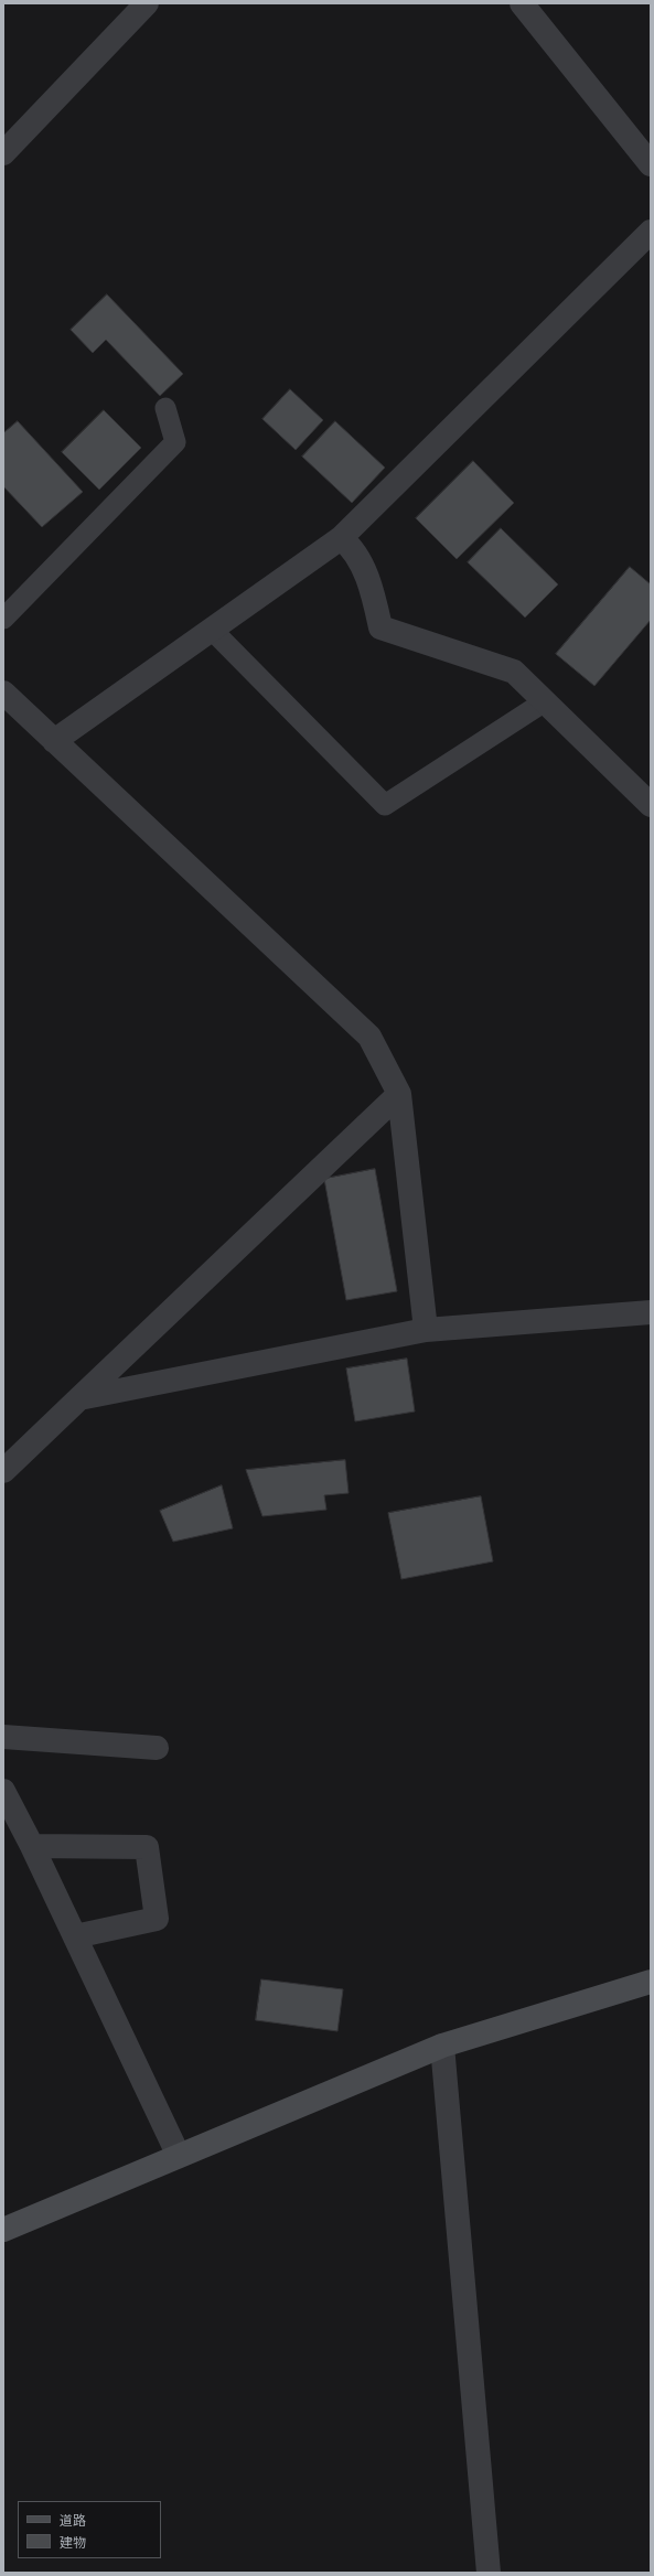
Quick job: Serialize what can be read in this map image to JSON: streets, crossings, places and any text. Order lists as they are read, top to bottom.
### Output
{
  "legend": ["道路", "建物"]
}
